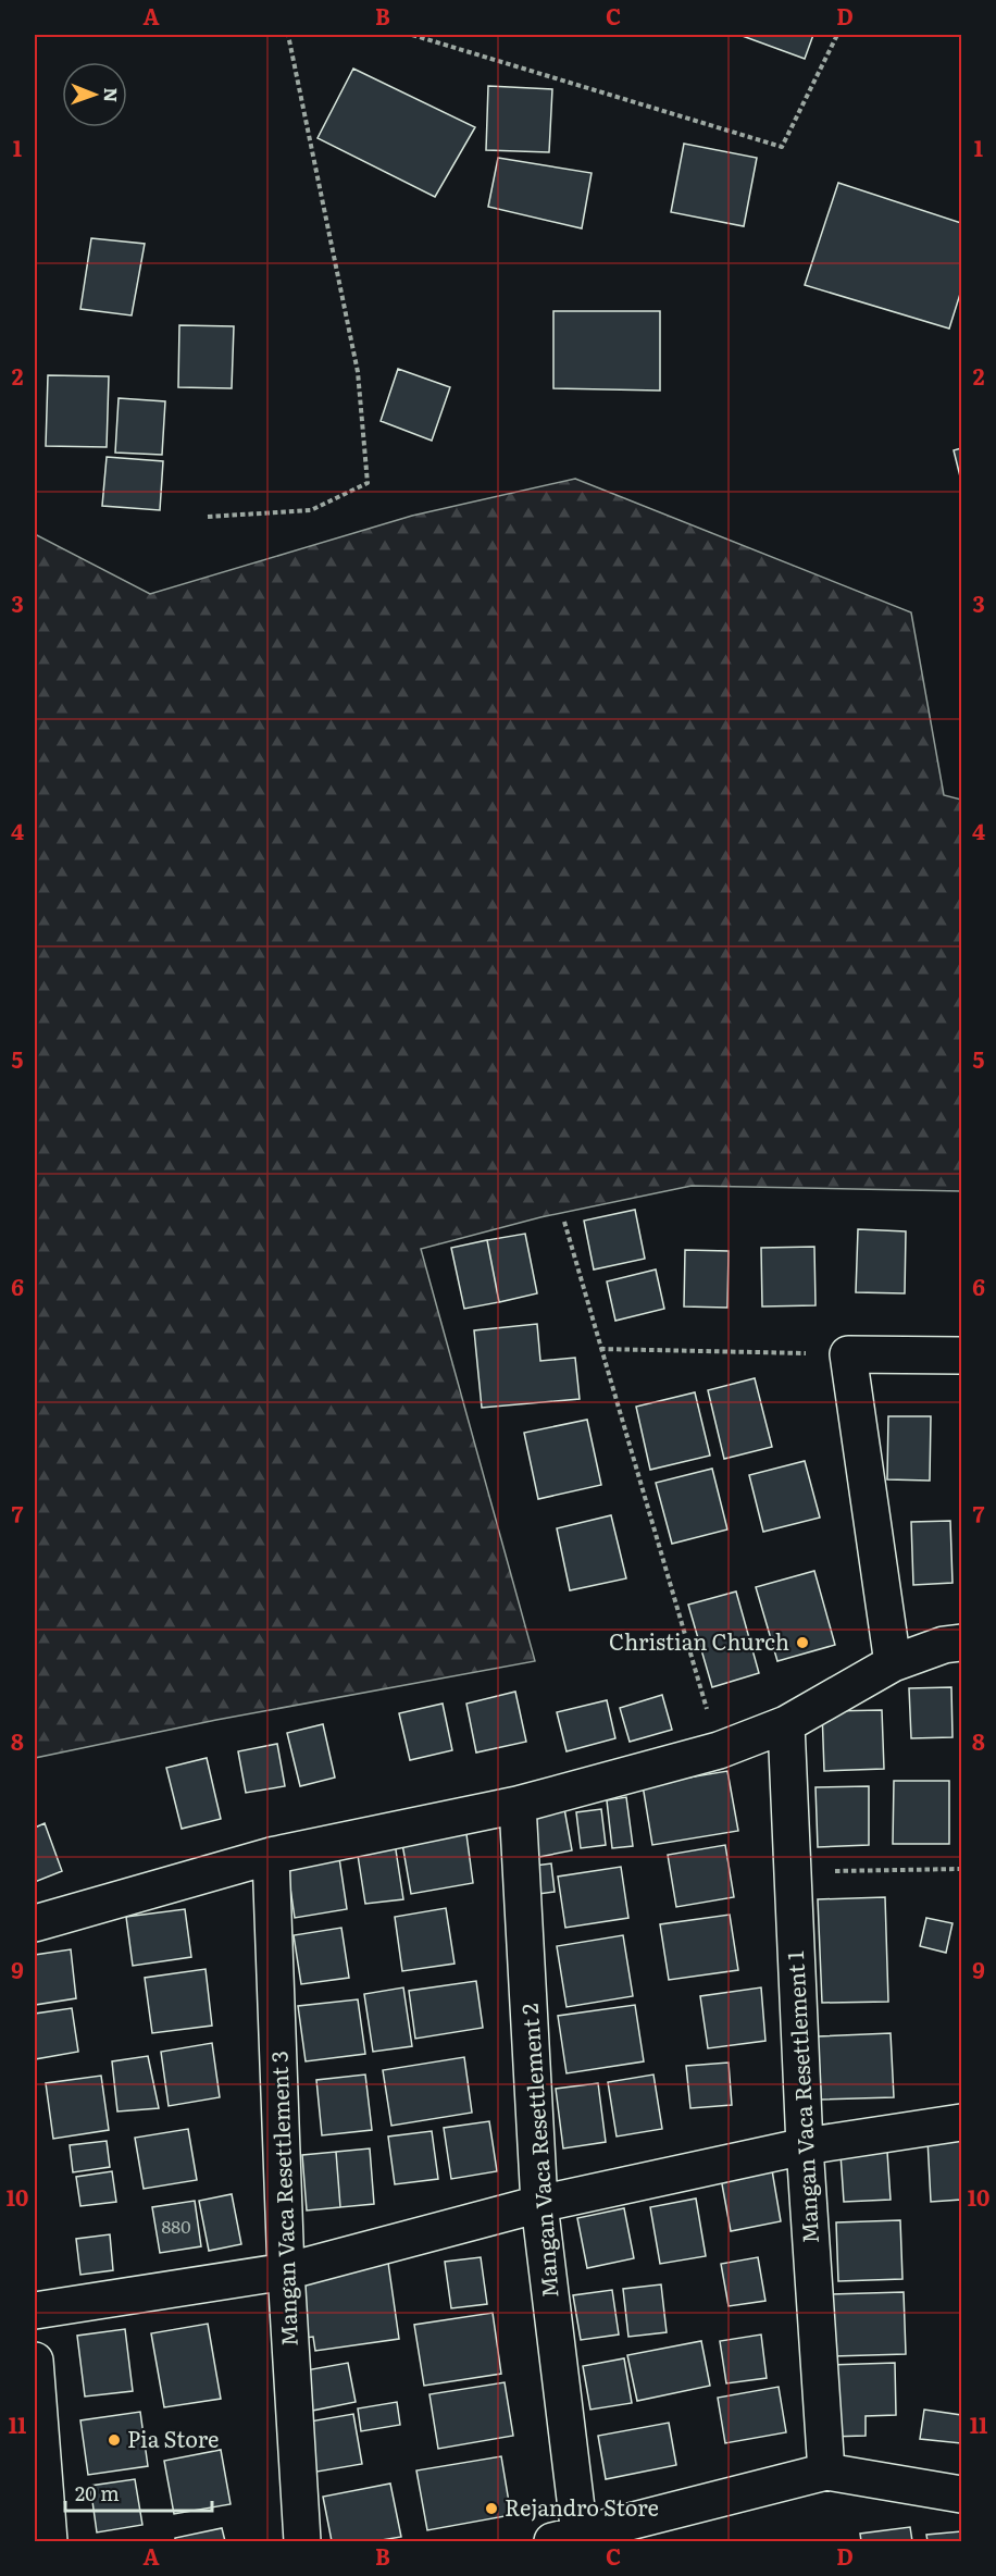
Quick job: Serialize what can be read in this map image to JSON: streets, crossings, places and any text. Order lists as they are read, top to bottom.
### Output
{
  "streets": {
    "street": ["Mangan Vaca Resettlement 1", "Mangan Vaca Resettlement 2", "Mangan Vaca Resettlement 3"]
  },
  "places": ["Christian Church", "Pia Store", "Rejandro Store"],
  "house_numbers": ["880"],
  "scale_bar": "20 m",
  "north": "right",
  "grid": {
    "columns": [
      "A",
      "B",
      "C",
      "D"
    ],
    "rows": [
      "1",
      "2",
      "3",
      "4",
      "5",
      "6",
      "7",
      "8",
      "9",
      "10",
      "11"
    ]
  }
}
